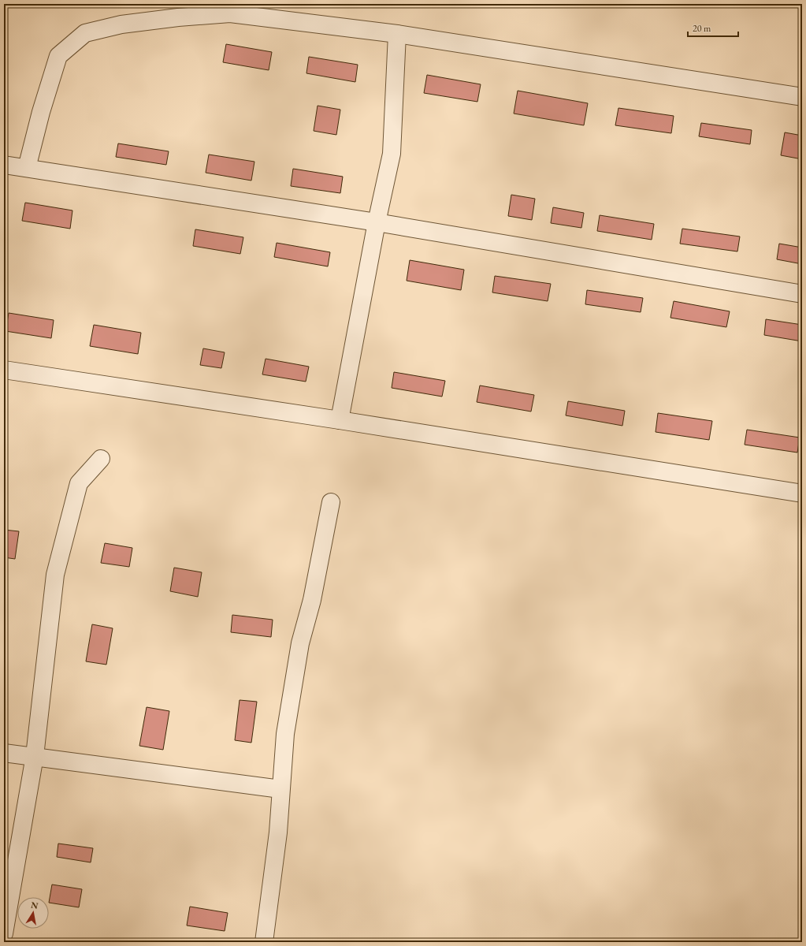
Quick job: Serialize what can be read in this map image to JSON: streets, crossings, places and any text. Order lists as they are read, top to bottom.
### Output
{
  "scale_bar": "20 m",
  "north": "top"
}
